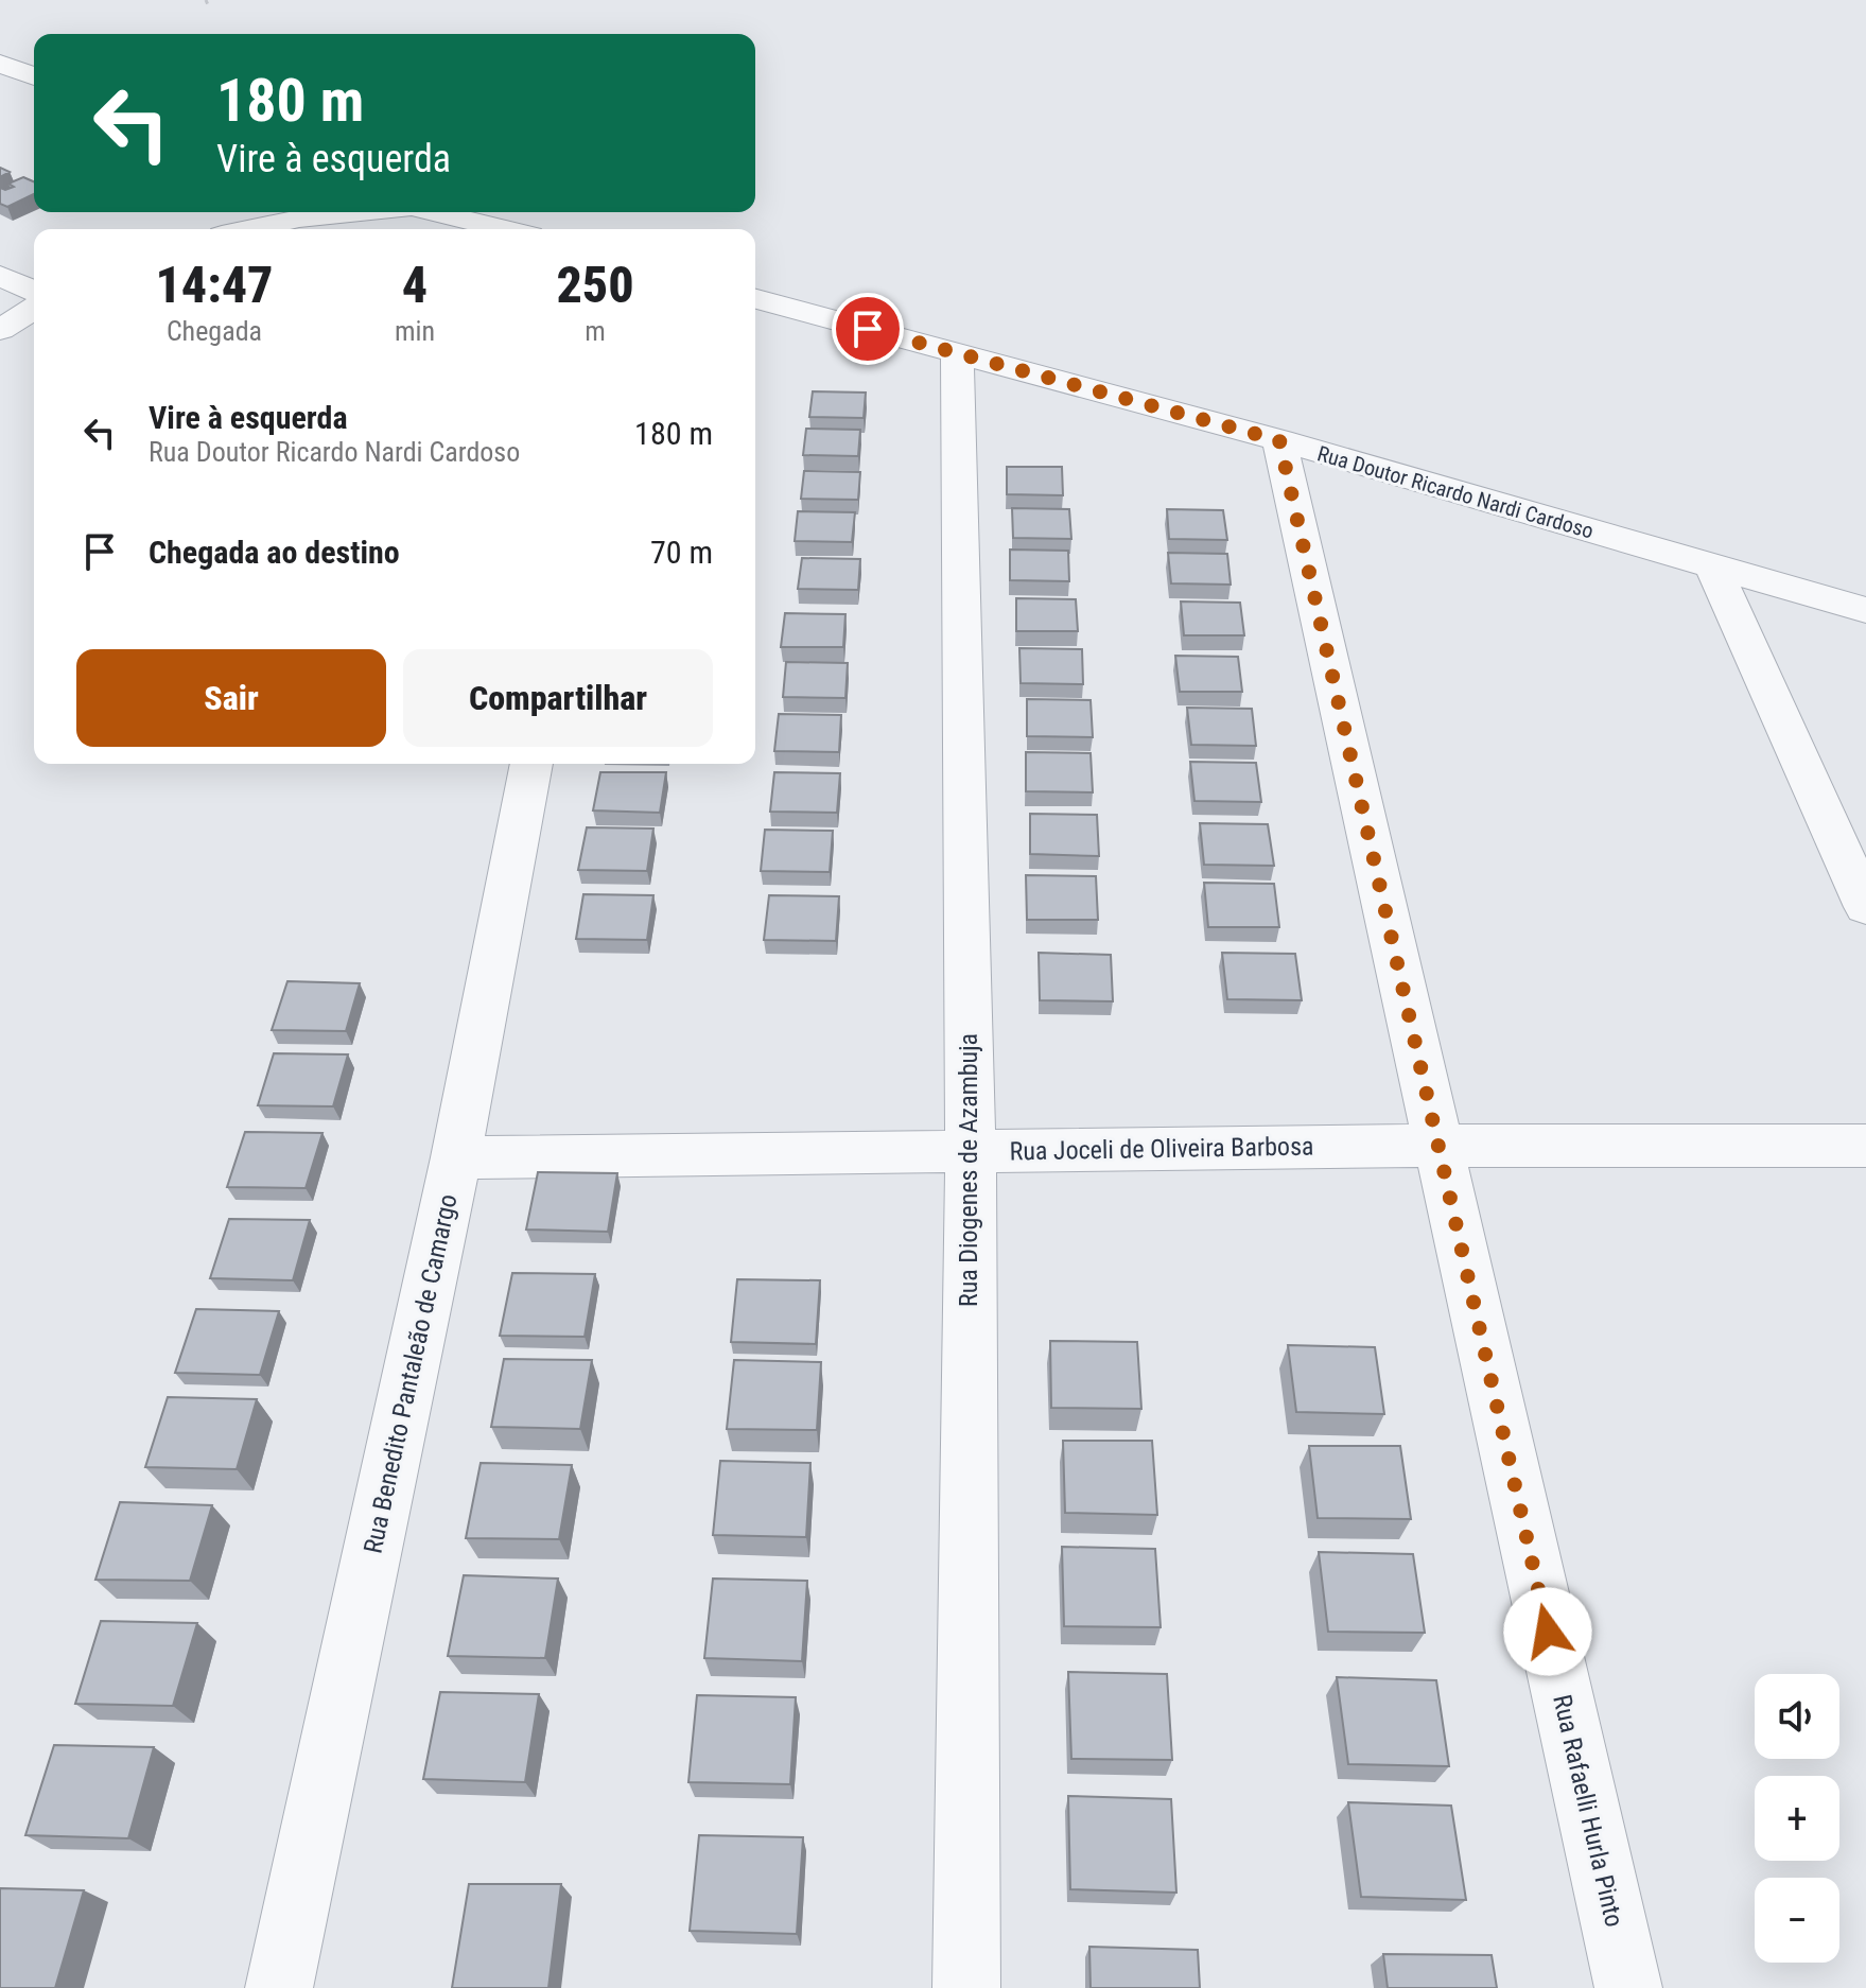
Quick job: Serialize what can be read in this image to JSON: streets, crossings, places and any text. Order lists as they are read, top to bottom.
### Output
{
  "streets": {
    "street": [
      "Rua Doutor Ricardo Nardi Cardoso",
      "Rua Joceli de Oliveira Barbosa",
      "Rua Diogenes de Azambuja",
      "Rua Benedito Pantaleão de Camargo",
      "Rua Rafaelli Hurla Pinto"
    ]
  },
  "crossings": [
    ["Rua Doutor Ricardo Nardi Cardoso", "Rua Diogenes de Azambuja"],
    ["Rua Doutor Ricardo Nardi Cardoso", "Rua Rafaelli Hurla Pinto"],
    ["Rua Joceli de Oliveira Barbosa", "Rua Diogenes de Azambuja"],
    ["Rua Joceli de Oliveira Barbosa", "Rua Benedito Pantaleão de Camargo"],
    ["Rua Joceli de Oliveira Barbosa", "Rua Rafaelli Hurla Pinto"]
  ],
  "page": {
    "turn": ["180 m", "Vire à esquerda"],
    "eta": [
      "14:47",
      "Chegada",
      "4",
      "min",
      "250",
      "m"
    ],
    "list": [
      {
        "name": "Vire à esquerda",
        "note": "Rua Doutor Ricardo Nardi Cardoso",
        "value": "180 m"
      },
      {
        "name": "Chegada ao destino",
        "value": "70 m"
      }
    ],
    "buttons": ["Sair", "Compartilhar"],
    "map_buttons": ["+", "−"]
  }
}
